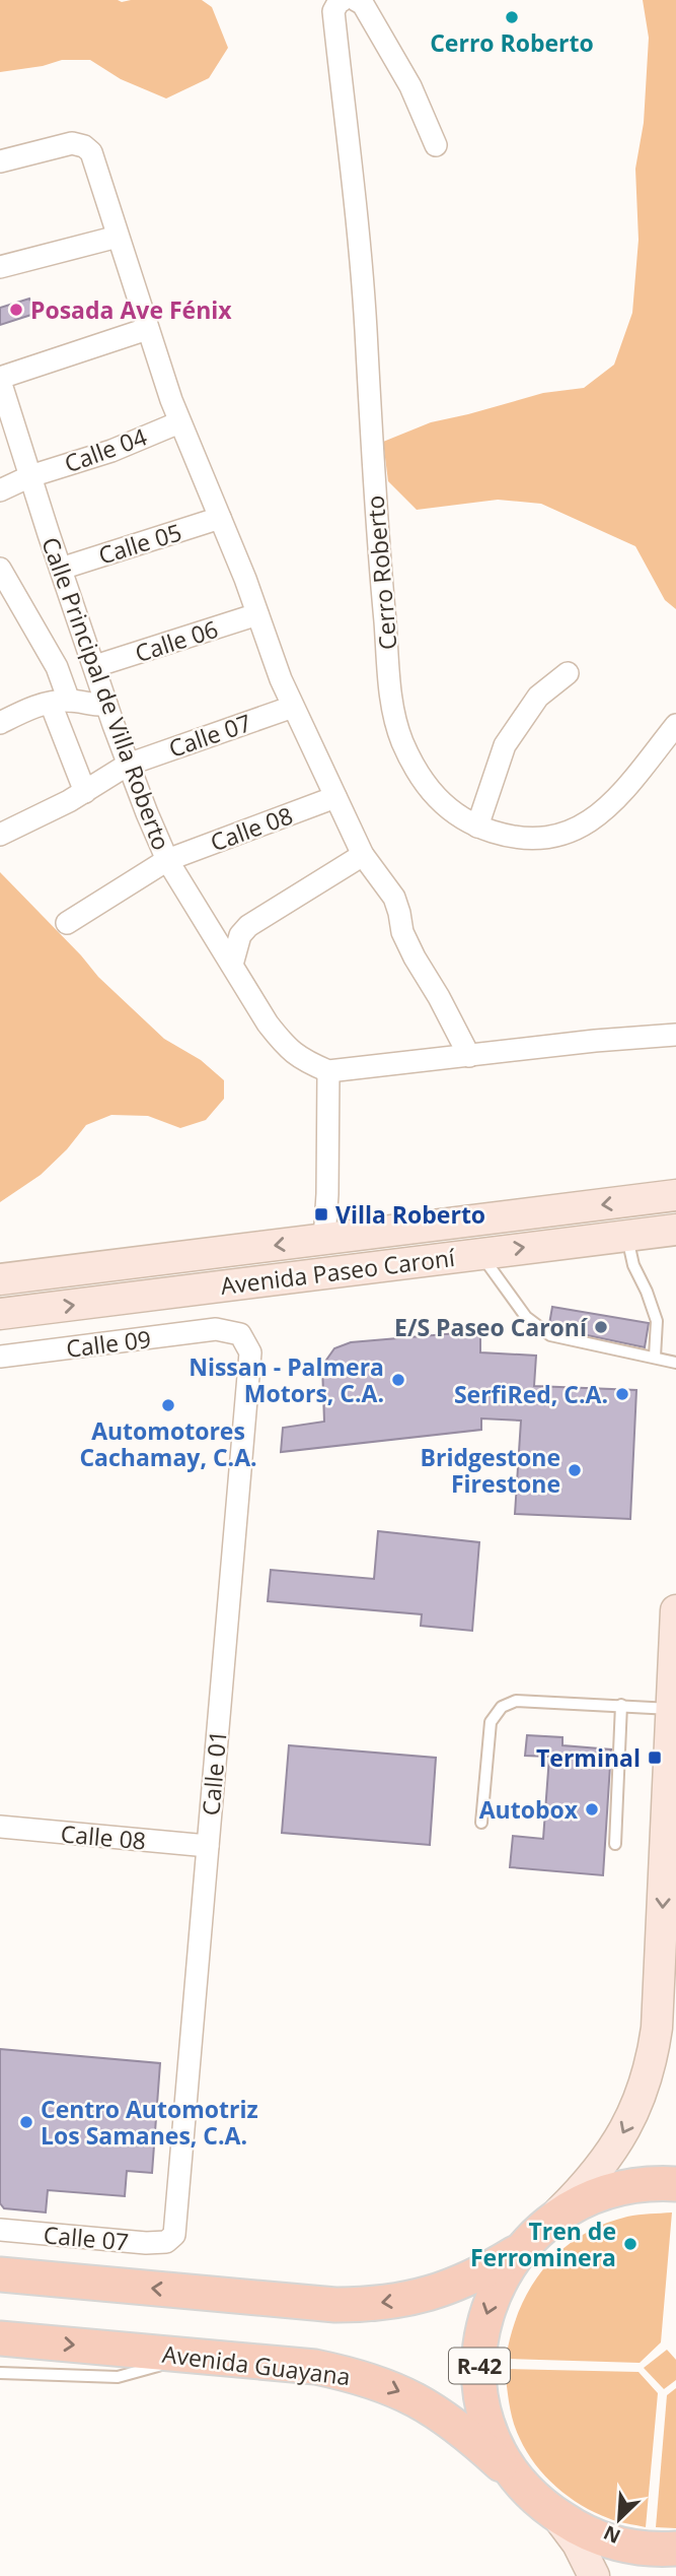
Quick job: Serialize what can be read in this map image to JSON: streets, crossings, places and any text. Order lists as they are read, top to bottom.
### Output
{
  "streets": {
    "main road": ["Avenida Guayana", "R-42"],
    "street": [
      "Calle 04",
      "Calle 05",
      "Cerro Roberto",
      "Calle 06",
      "Calle Principal de Villa Roberto",
      "Calle 07",
      "Calle 08",
      "Avenida Paseo Caroní",
      "Calle 09",
      "Calle 01"
    ]
  },
  "crossings": [
    ["Calle 04", "Calle Principal de Villa Roberto"],
    ["Calle 05", "Calle Principal de Villa Roberto"],
    ["Calle 06", "Calle Principal de Villa Roberto"],
    ["Calle Principal de Villa Roberto", "Calle 07"],
    ["Calle Principal de Villa Roberto", "Calle 08"],
    ["Calle 07", "Calle 01"],
    ["Calle 08", "Calle 01"],
    ["Calle 09", "Calle 01"],
    ["Avenida Guayana", "R-42"]
  ],
  "places": {
    "other": [
      "Cerro Roberto",
      "Posada Ave Fénix",
      "E/S Paseo Caroní",
      "Nissan - Palmera Motors, C.A.",
      "SerfiRed, C.A.",
      "Automotores Cachamay, C.A.",
      "Bridgestone Firestone",
      "Autobox",
      "Centro Automotriz Los Samanes, C.A.",
      "Tren de Ferrominera"
    ],
    "transit": ["Villa Roberto", "Terminal"]
  },
  "north": "bottom left"
}
